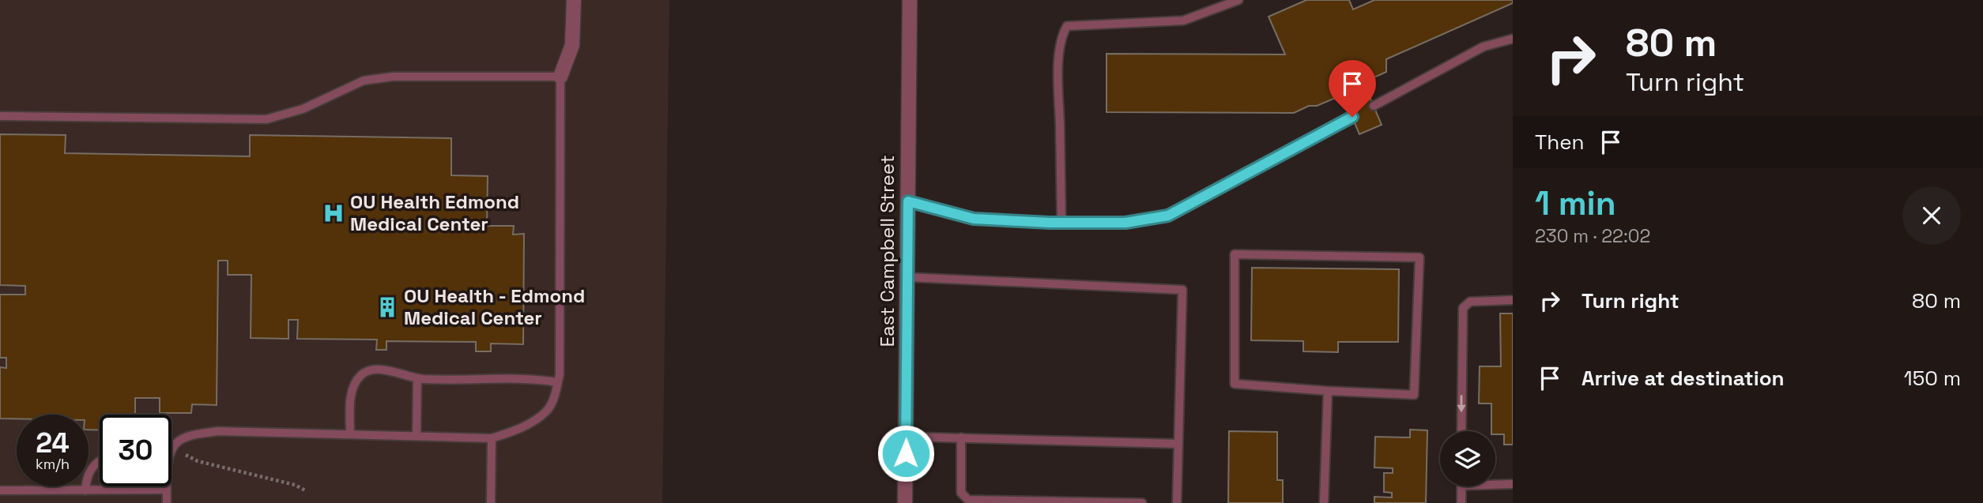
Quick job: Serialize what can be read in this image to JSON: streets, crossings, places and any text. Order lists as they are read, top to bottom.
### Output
{
  "streets": {
    "street": ["East Campbell Street"]
  },
  "places": {
    "hospital": ["OU Health Edmond Medical Center"],
    "building": ["OU Health - Edmond Medical Center"]
  },
  "page": {
    "turn": ["80 m", "Turn right"],
    "then": "Then",
    "heading": ["1 min", "230 m · 22:02"],
    "list": [
      {
        "name": "Turn right",
        "value": "80 m"
      },
      {
        "name": "Arrive at destination",
        "value": "150 m"
      }
    ],
    "speed": "24 km/h",
    "limit": "30"
  }
}
